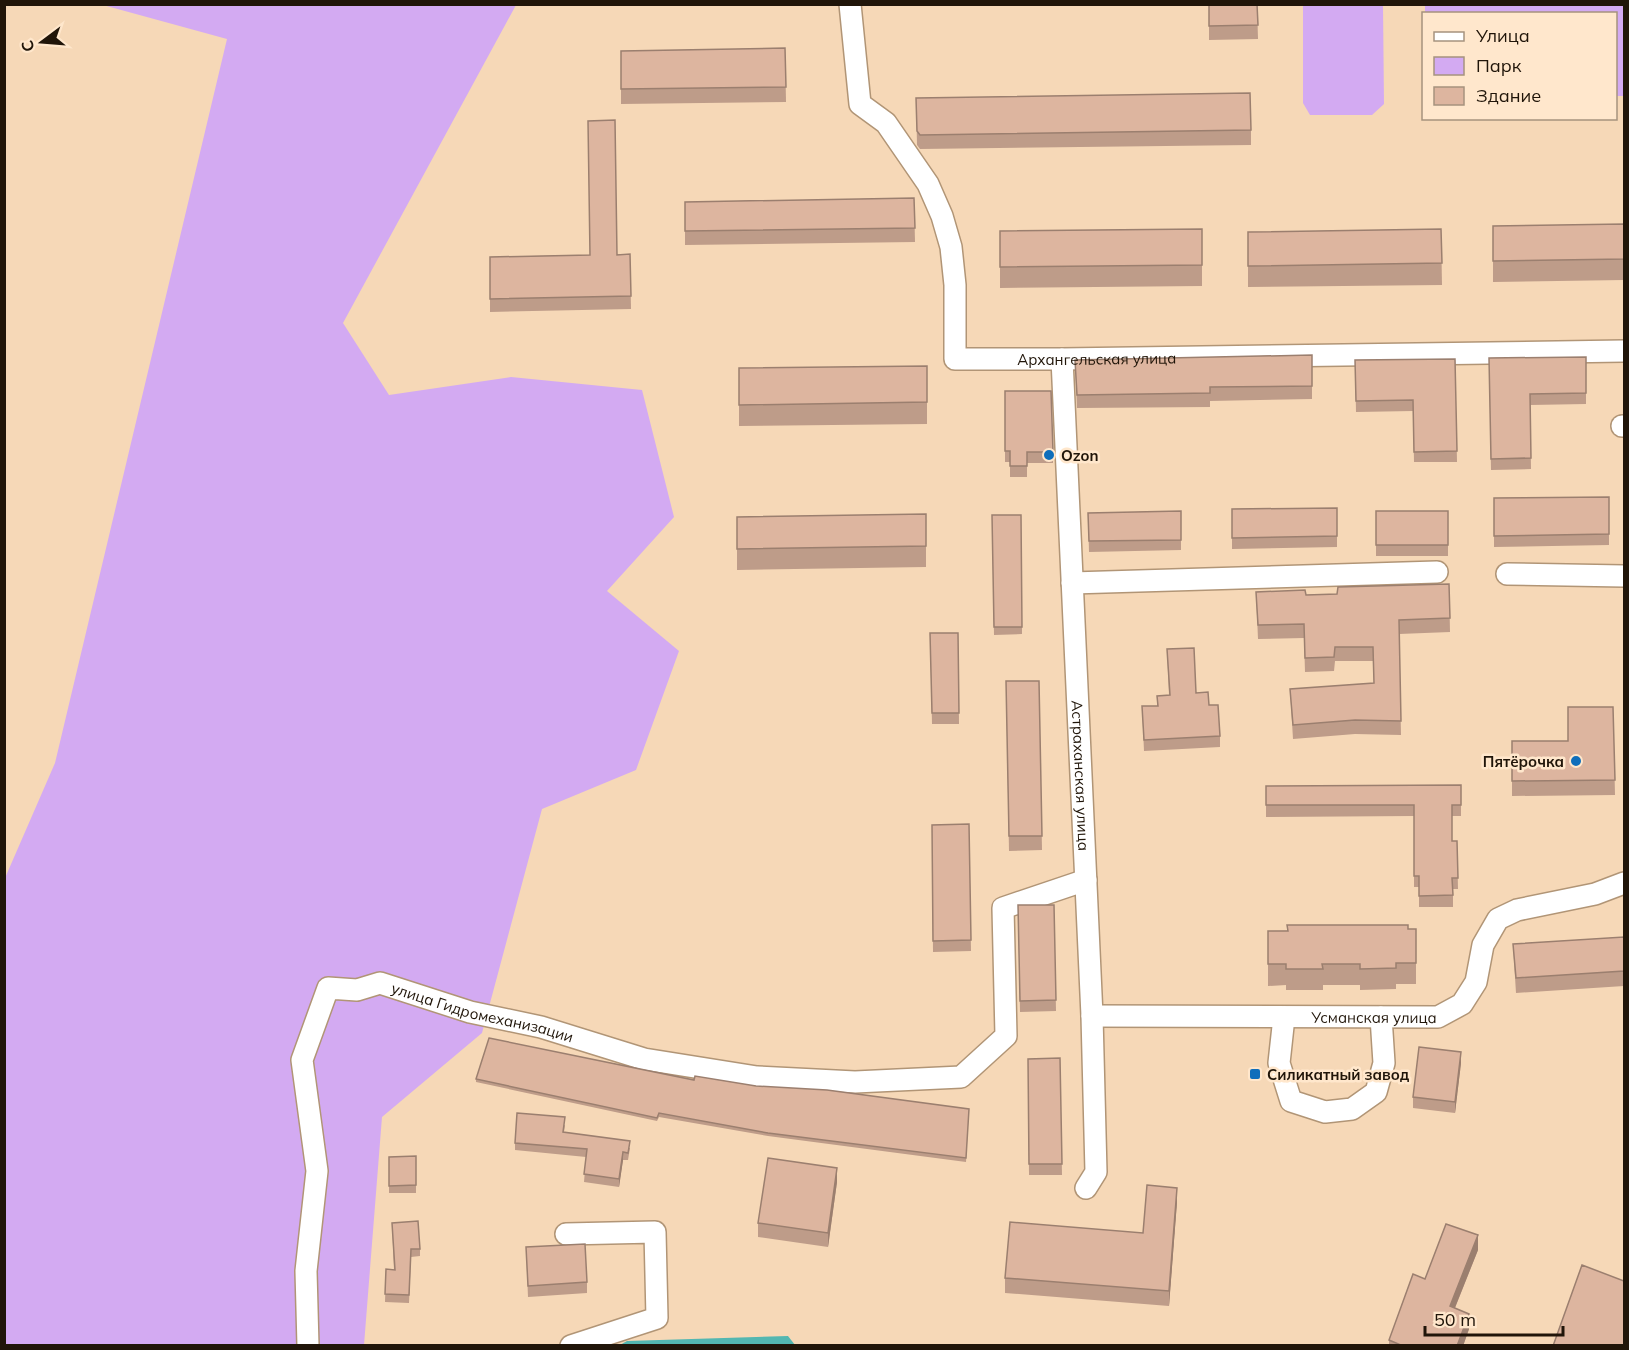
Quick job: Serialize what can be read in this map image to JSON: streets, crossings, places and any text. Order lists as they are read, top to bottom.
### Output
{
  "streets": {
    "street": [
      "Архангельская улица",
      "Астраханская улица",
      "улица Гидромеханизации",
      "Усманская улица"
    ]
  },
  "crossings": [
    ["Архангельская улица", "Астраханская улица"],
    ["Астраханская улица", "улица Гидромеханизации"],
    ["Астраханская улица", "Усманская улица"]
  ],
  "places": {
    "other": ["Ozon", "Пятёрочка"],
    "transit": ["Силикатный завод"]
  },
  "legend": ["Улица", "Парк", "Здание"],
  "scale_bar": "50 m",
  "north": "left"
}
